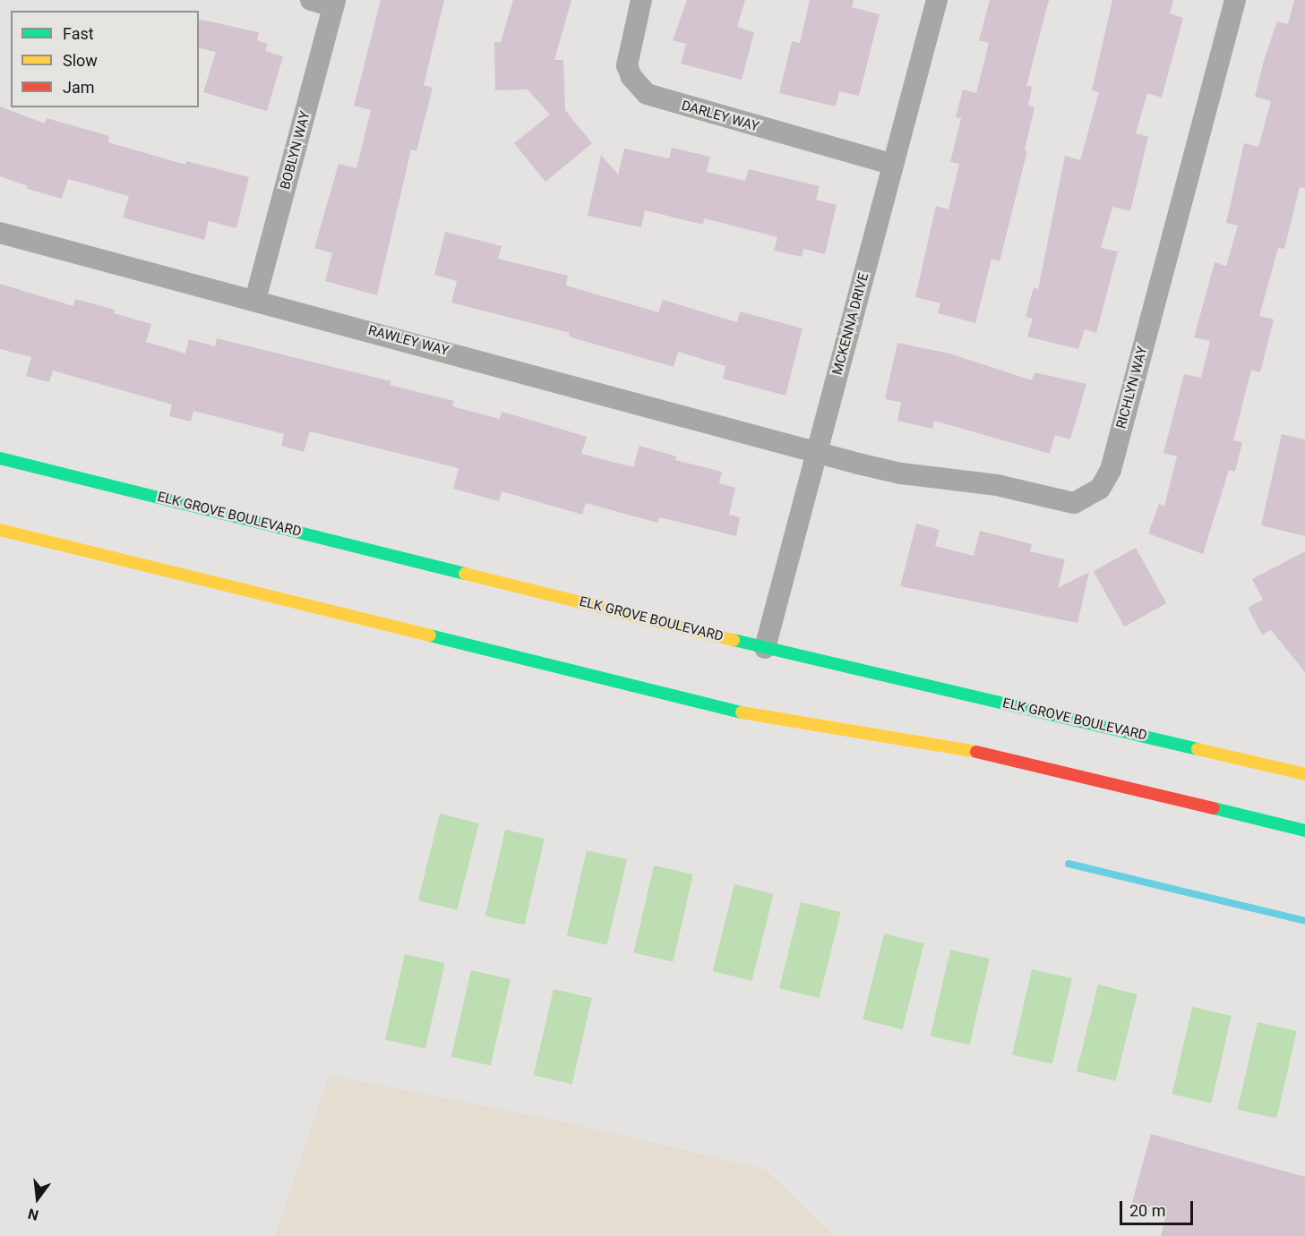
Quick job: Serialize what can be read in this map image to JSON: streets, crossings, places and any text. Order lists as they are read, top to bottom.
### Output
{
  "streets": {
    "main road": ["ELK GROVE BOULEVARD"],
    "street": [
      "DARLEY WAY",
      "BOBLYN WAY",
      "MCKENNA DRIVE",
      "RAWLEY WAY",
      "RICHLYN WAY"
    ]
  },
  "crossings": [
    ["DARLEY WAY", "MCKENNA DRIVE"],
    ["BOBLYN WAY", "RAWLEY WAY"],
    ["MCKENNA DRIVE", "RAWLEY WAY"],
    ["MCKENNA DRIVE", "RICHLYN WAY"],
    ["MCKENNA DRIVE", "ELK GROVE BOULEVARD"],
    ["RAWLEY WAY", "RICHLYN WAY"]
  ],
  "legend": ["Fast", "Slow", "Jam"],
  "scale_bar": "20 m",
  "north": "bottom"
}
